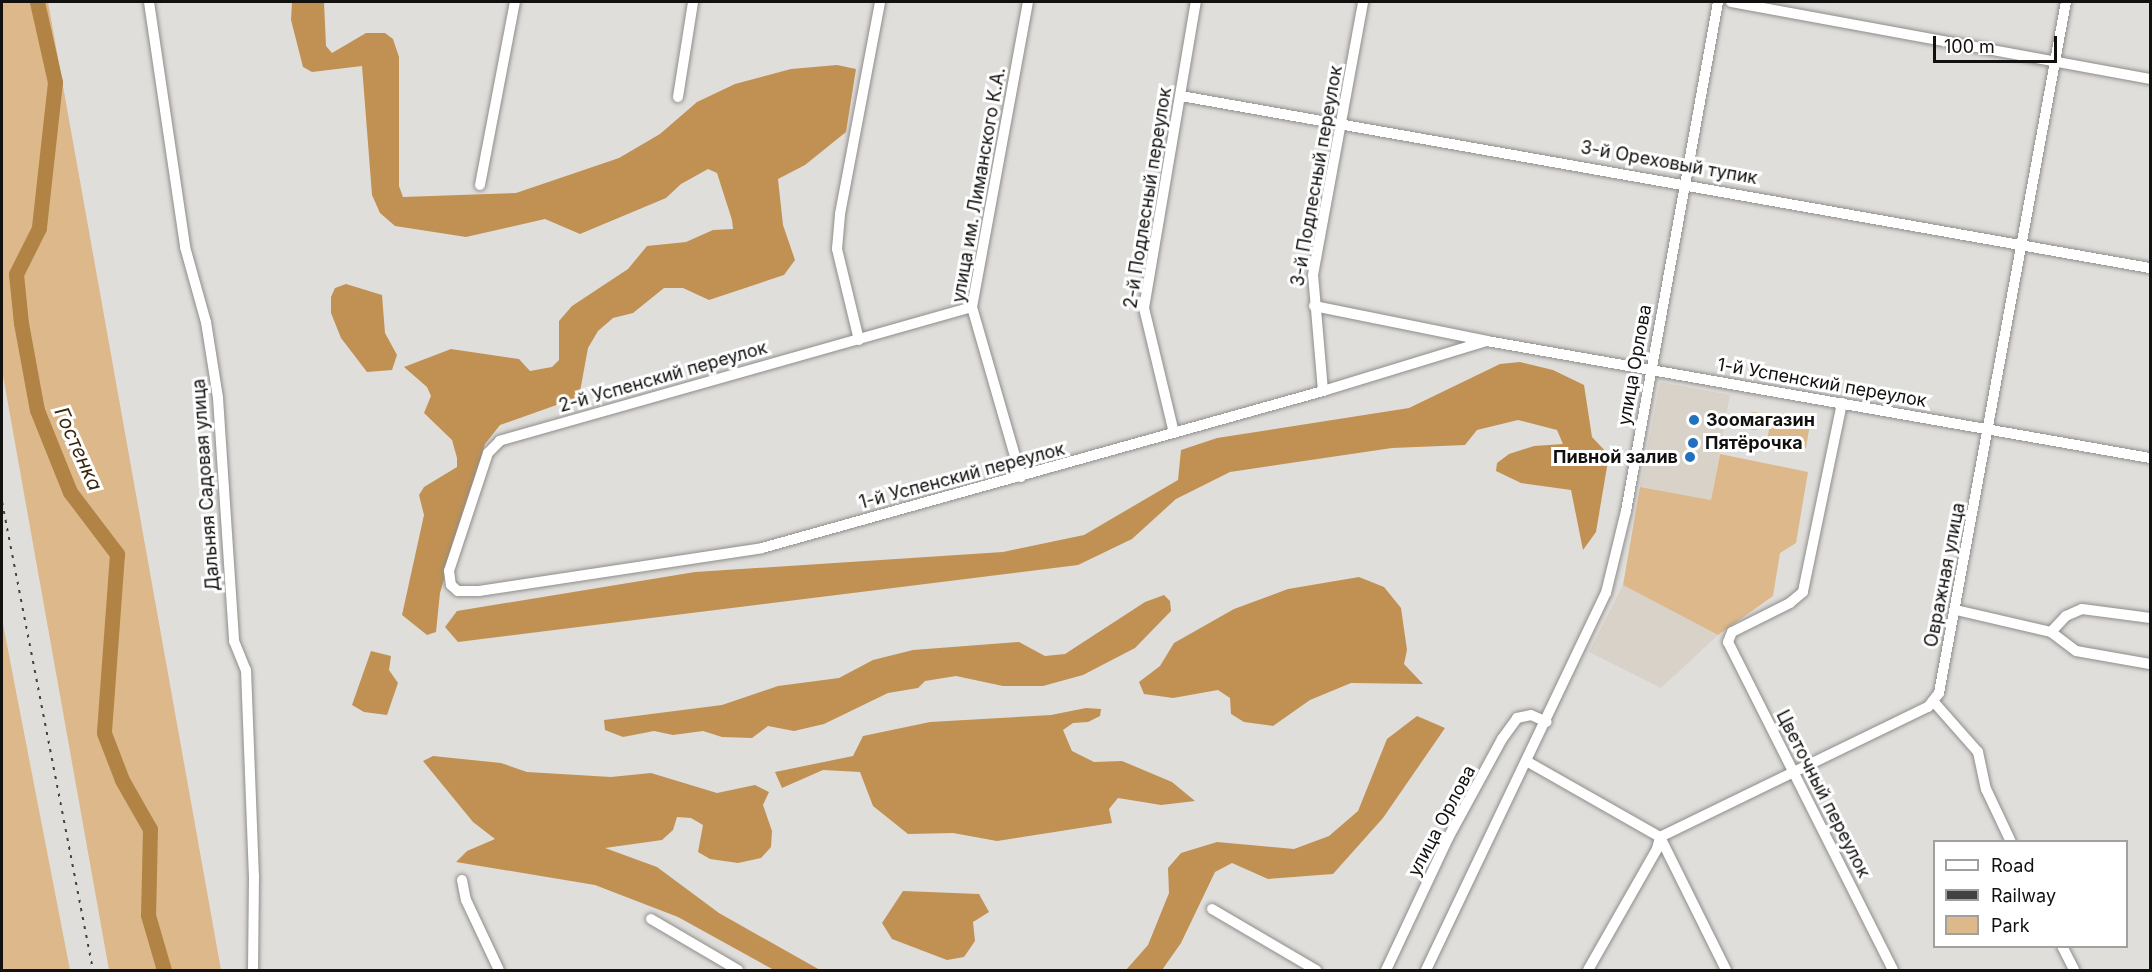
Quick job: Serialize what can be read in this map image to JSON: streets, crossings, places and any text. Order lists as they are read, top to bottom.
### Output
{
  "streets": {
    "street": [
      "3-й Ореховый тупик",
      "3-й Подлесный переулок",
      "улица им. Лиманского К.А.",
      "2-й Подлесный переулок",
      "улица Орлова",
      "2-й Успенский переулок",
      "1-й Успенский переулок",
      "Дальняя Садовая улица",
      "Овражная улица",
      "Цветочный переулок"
    ]
  },
  "crossings": [
    ["3-й Ореховый тупик", "3-й Подлесный переулок"],
    ["3-й Ореховый тупик", "2-й Подлесный переулок"],
    ["3-й Ореховый тупик", "улица Орлова"],
    ["3-й Ореховый тупик", "Овражная улица"],
    ["3-й Подлесный переулок", "1-й Успенский переулок"],
    ["улица им. Лиманского К.А.", "2-й Успенский переулок"],
    ["улица им. Лиманского К.А.", "1-й Успенский переулок"],
    ["2-й Подлесный переулок", "1-й Успенский переулок"],
    ["улица Орлова", "1-й Успенский переулок"],
    ["2-й Успенский переулок", "1-й Успенский переулок"],
    ["1-й Успенский переулок", "Овражная улица"],
    ["1-й Успенский переулок", "Цветочный переулок"]
  ],
  "water": ["Гостенка"],
  "places": ["Зоомагазин", "Пятёрочка", "Пивной залив"],
  "legend": ["Road", "Railway", "Park"],
  "scale_bar": "100 m"
}
